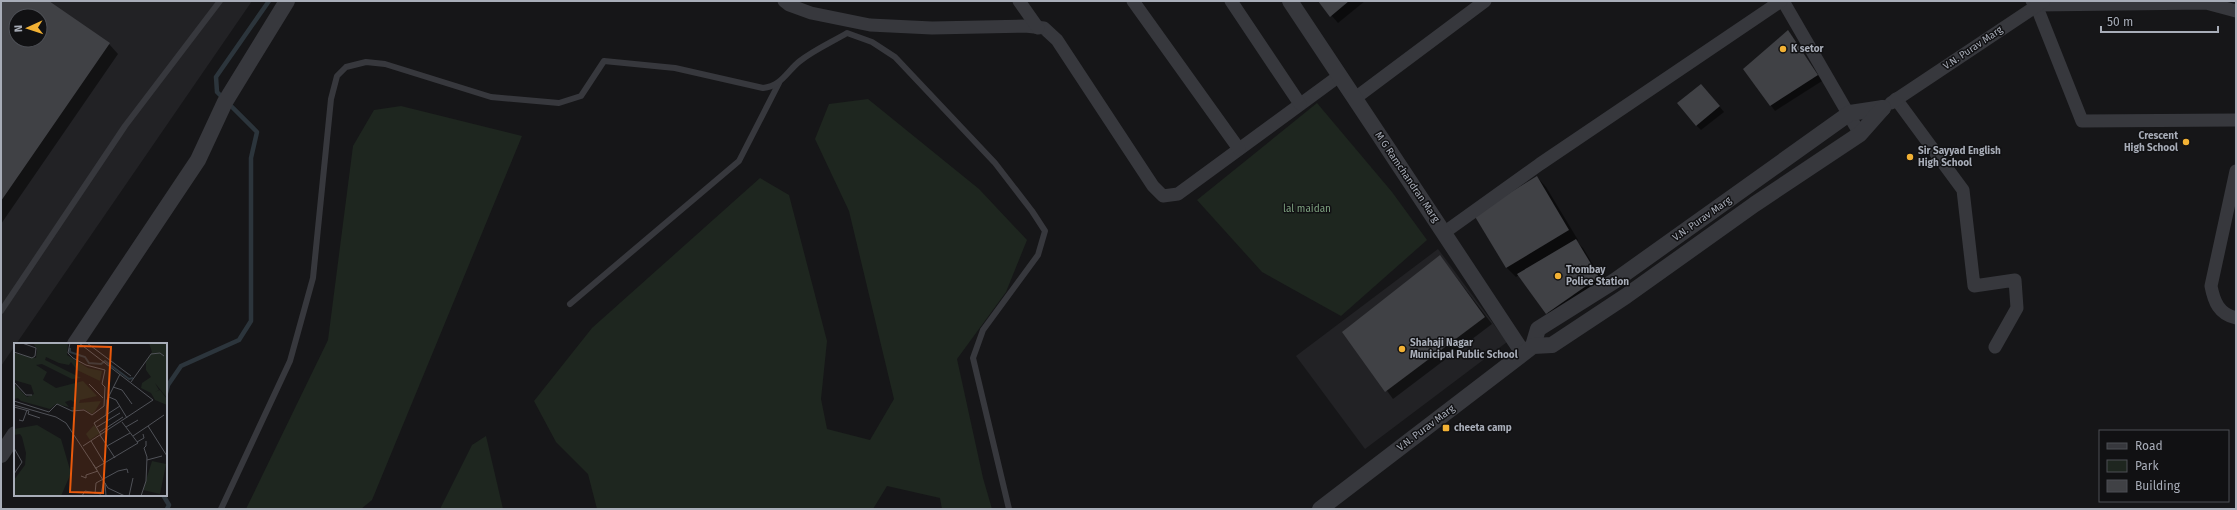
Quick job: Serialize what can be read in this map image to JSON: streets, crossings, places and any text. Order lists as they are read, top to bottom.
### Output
{
  "streets": {
    "street": ["V.N. Purav Marg", "M G Ramchandran Marg"]
  },
  "crossings": [
    ["V.N. Purav Marg", "M G Ramchandran Marg"]
  ],
  "parks": ["lal maidan"],
  "places": {
    "other": [
      "K setor",
      "Crescent High School",
      "Sir Sayyad English High School",
      "Trombay Police Station",
      "Shahaji Nagar Municipal Public School"
    ],
    "transit": ["cheeta camp"]
  },
  "legend": ["Road", "Park", "Building"],
  "scale_bar": "50 m",
  "north": "left"
}
